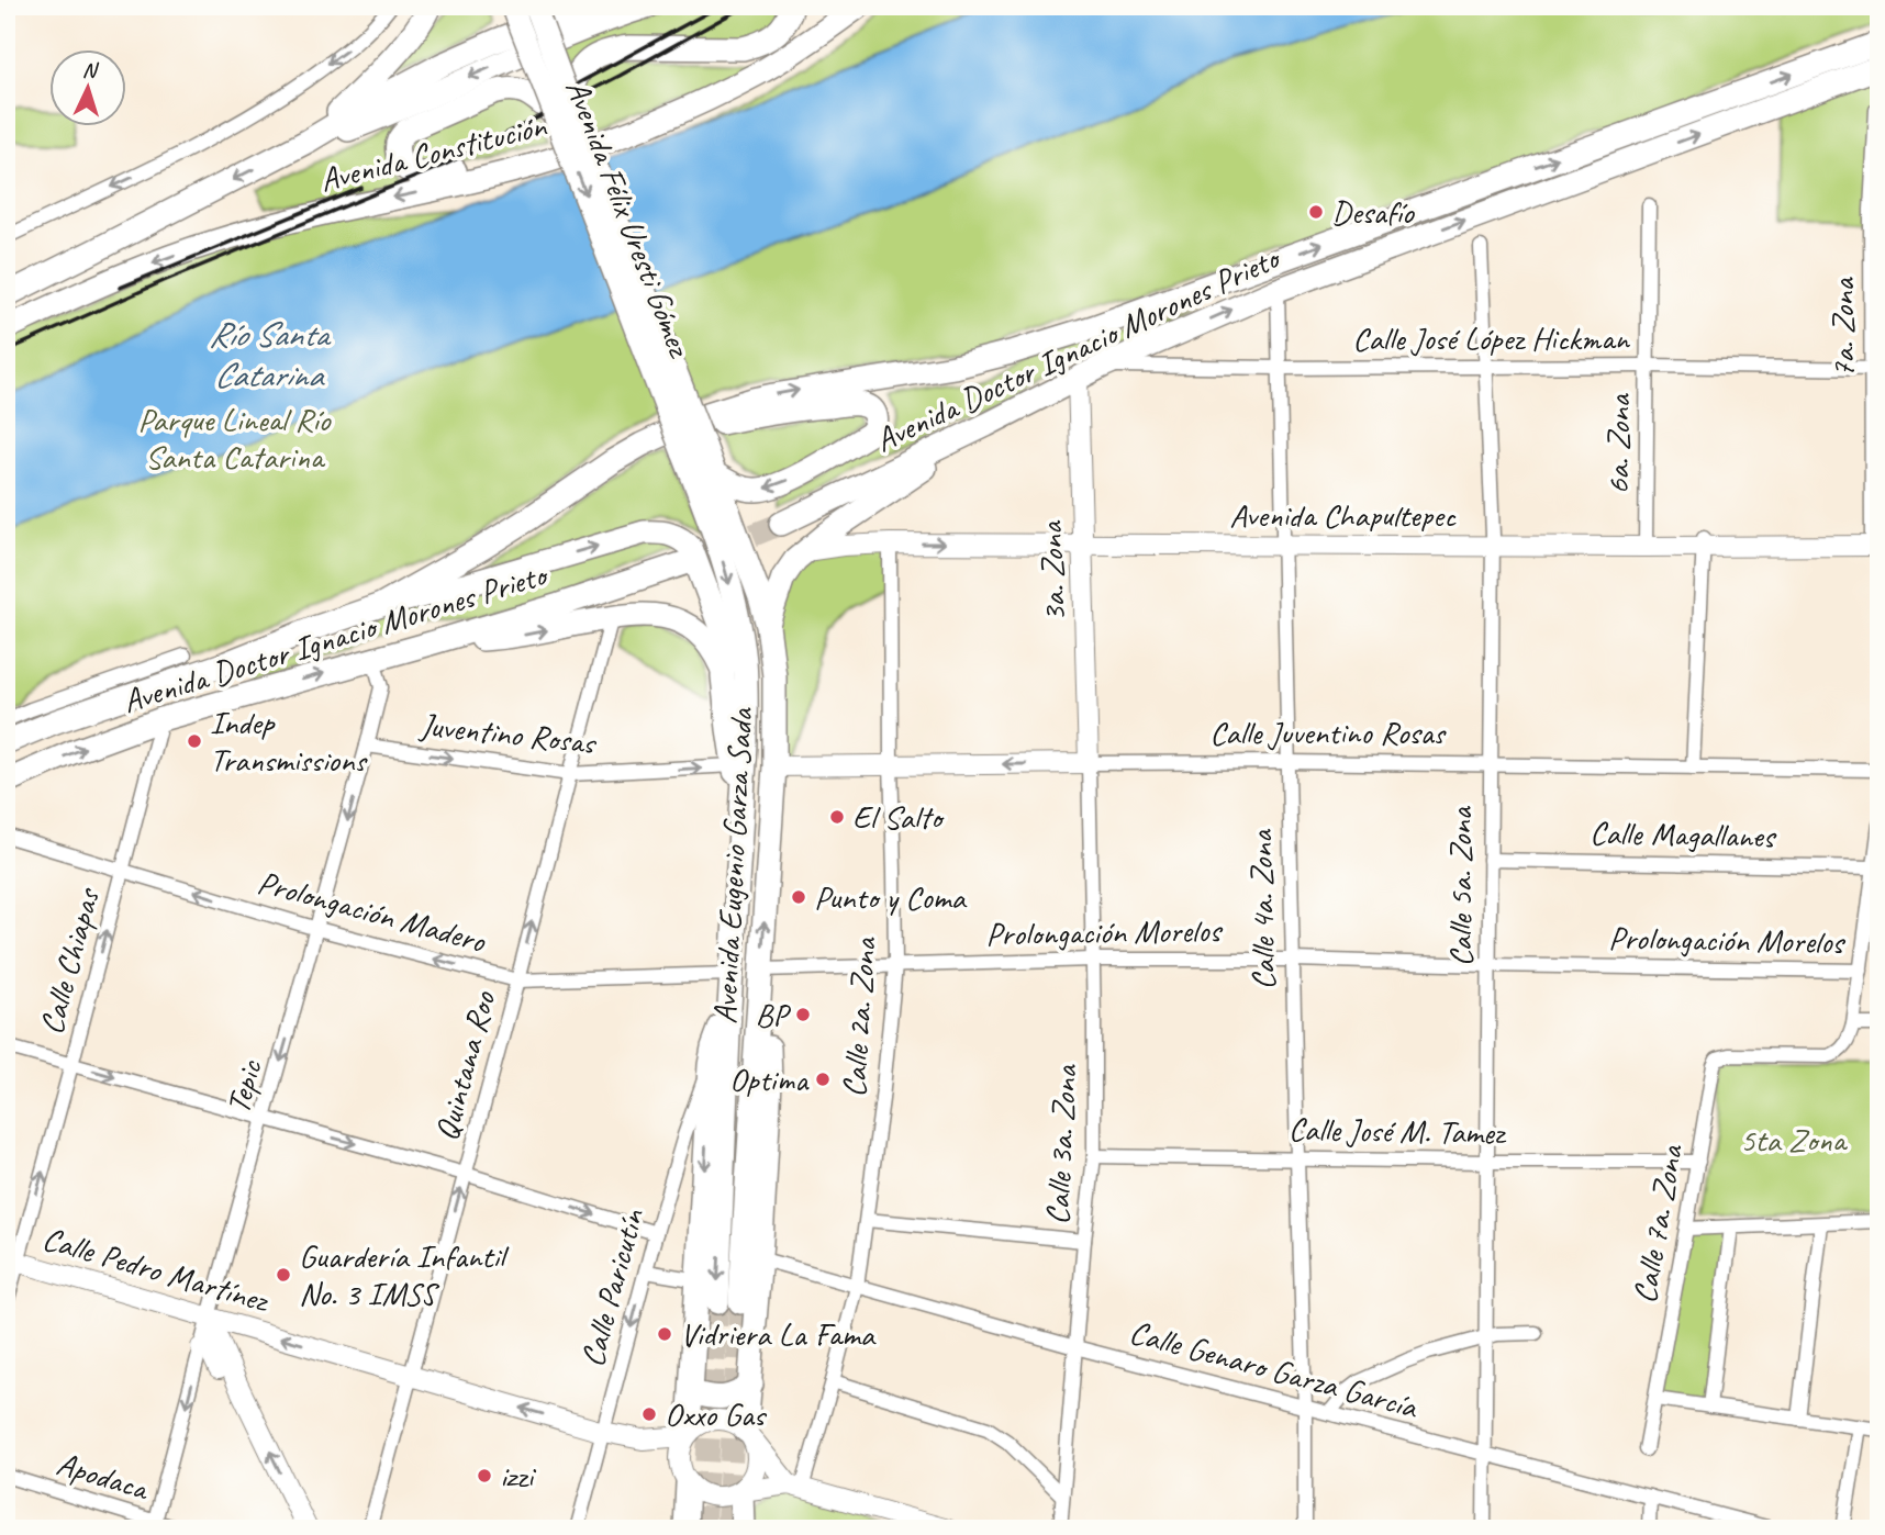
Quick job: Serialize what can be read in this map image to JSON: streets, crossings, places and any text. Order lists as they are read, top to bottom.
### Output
{
  "streets": {
    "highway": [
      "Avenida Constitución",
      "Avenida Félix Uresti Gómez",
      "Avenida Doctor Ignacio Morones Prieto",
      "Avenida Eugenio Garza Sada"
    ],
    "main road": [
      "Avenida Chapultepec",
      "3a. Zona",
      "Calle Juventino Rosas",
      "Calle Pedro Martínez"
    ],
    "street": [
      "7a. Zona",
      "Calle José López Hickman",
      "6a. Zona",
      "Juventino Rosas",
      "Calle Magallanes",
      "Calle 5a. Zona",
      "Calle 4a. Zona",
      "Prolongación Madero",
      "Prolongación Morelos",
      "Calle Chiapas",
      "Calle 2a. Zona",
      "Quintana Roo",
      "Tepic",
      "Calle José M. Tamez",
      "Calle 3a. Zona",
      "Calle 7a. Zona",
      "Calle Paricutín",
      "Calle Genaro Garza García",
      "Apodaca"
    ]
  },
  "crossings": [
    ["Avenida Félix Uresti Gómez", "Avenida Eugenio Garza Sada"],
    ["7a. Zona", "Calle José López Hickman"],
    ["7a. Zona", "Avenida Chapultepec"],
    ["Calle José López Hickman", "Avenida Doctor Ignacio Morones Prieto"],
    ["Calle José López Hickman", "6a. Zona"],
    ["Calle José López Hickman", "Calle 5a. Zona"],
    ["Calle José López Hickman", "Calle 4a. Zona"],
    ["Avenida Doctor Ignacio Morones Prieto", "3a. Zona"],
    ["Avenida Doctor Ignacio Morones Prieto", "Calle 4a. Zona"],
    ["Avenida Doctor Ignacio Morones Prieto", "Calle Chiapas"],
    ["Avenida Doctor Ignacio Morones Prieto", "Tepic"],
    ["6a. Zona", "Avenida Chapultepec"],
    ["Avenida Chapultepec", "3a. Zona"],
    ["Avenida Chapultepec", "Calle 5a. Zona"],
    ["Avenida Chapultepec", "Calle 4a. Zona"],
    ["Avenida Chapultepec", "Calle 2a. Zona"],
    ["3a. Zona", "Calle Juventino Rosas"],
    ["3a. Zona", "Calle 3a. Zona"],
    ["Calle Juventino Rosas", "Avenida Eugenio Garza Sada"],
    ["Calle Juventino Rosas", "Calle 5a. Zona"],
    ["Calle Juventino Rosas", "Calle 4a. Zona"],
    ["Calle Juventino Rosas", "Calle 2a. Zona"],
    ["Calle Juventino Rosas", "Calle 3a. Zona"],
    ["Juventino Rosas", "Quintana Roo"],
    ["Juventino Rosas", "Tepic"],
    ["Calle Magallanes", "Calle 5a. Zona"],
    ["Avenida Eugenio Garza Sada", "Prolongación Madero"],
    ["Avenida Eugenio Garza Sada", "Prolongación Morelos"],
    ["Calle 5a. Zona", "Prolongación Morelos"],
    ["Calle 5a. Zona", "Calle José M. Tamez"],
    ["Calle 5a. Zona", "Calle Genaro Garza García"],
    ["Calle 4a. Zona", "Prolongación Morelos"],
    ["Calle 4a. Zona", "Calle José M. Tamez"],
    ["Calle 4a. Zona", "Calle Genaro Garza García"],
    ["Prolongación Madero", "Calle Chiapas"],
    ["Prolongación Madero", "Quintana Roo"],
    ["Prolongación Madero", "Tepic"],
    ["Prolongación Morelos", "Calle 2a. Zona"],
    ["Prolongación Morelos", "Calle 3a. Zona"],
    ["Calle Chiapas", "Calle Pedro Martínez"],
    ["Calle 2a. Zona", "Calle Genaro Garza García"],
    ["Quintana Roo", "Calle Pedro Martínez"],
    ["Tepic", "Calle Pedro Martínez"],
    ["Tepic", "Apodaca"],
    ["Calle José M. Tamez", "Calle 3a. Zona"],
    ["Calle José M. Tamez", "Calle 7a. Zona"],
    ["Calle 3a. Zona", "Calle Genaro Garza García"],
    ["Calle Pedro Martínez", "Calle Paricutín"]
  ],
  "one_way": [
    "Juventino Rosas",
    "Prolongación Madero",
    "Calle Chiapas",
    "Quintana Roo",
    "Tepic",
    "Calle Pedro Martínez"
  ],
  "water": ["Río Santa Catarina"],
  "parks": ["Parque Lineal Río Santa Catarina", "5ta Zona"],
  "places": [
    "Desafío",
    "Indep Transmissions",
    "El Salto",
    "Punto y Coma",
    "BP",
    "Optima",
    "Guardería Infantil No. 3 IMSS",
    "Vidriera La Fama",
    "Oxxo Gas",
    "izzi"
  ],
  "north": "top"
}
